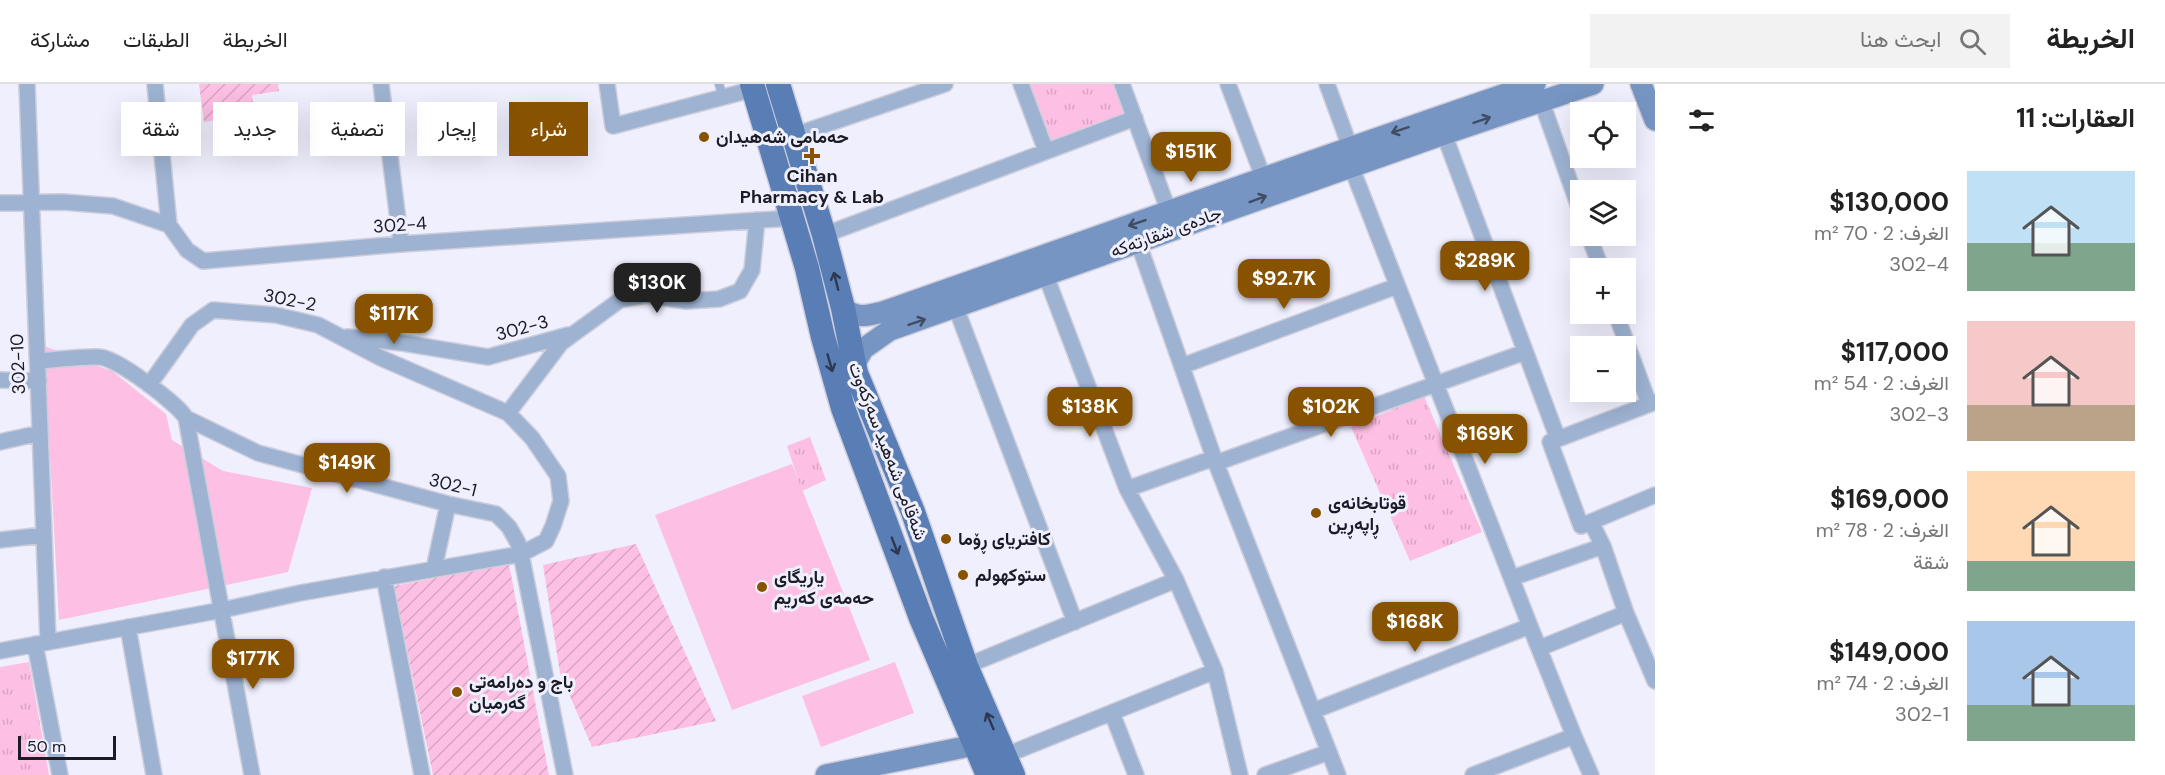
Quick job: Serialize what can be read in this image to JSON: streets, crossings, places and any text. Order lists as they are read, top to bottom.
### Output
{
  "streets": {
    "main road": ["جادەی شقارتەکە", "شەقامی شەهید سەرکەوت"],
    "street": [
      "302-4",
      "302-2",
      "302-3",
      "302-10",
      "302-1"
    ]
  },
  "crossings": [
    ["302-4", "شەقامی شەهید سەرکەوت"],
    ["جادەی شقارتەکە", "شەقامی شەهید سەرکەوت"],
    ["302-2", "302-3"],
    ["302-2", "302-1"],
    ["302-10", "302-1"]
  ],
  "places": {
    "other": [
      "حەمامی شەهیدان",
      "قوتابخانەی ڕاپەڕین",
      "کافتریای ڕۆما",
      "ستوكهولم",
      "یاریگای ‌حەمەی کەریم",
      "باج و دەرامەتی گەرمیان"
    ],
    "health": ["Cihan Pharmacy & Lab"]
  },
  "scale_bar": "50 m",
  "page": {
    "header": "الخريطة",
    "search": "ابحث هنا",
    "nav": ["الخريطة", "الطبقات", "مشاركة"],
    "heading": "العقارات: 11",
    "map_buttons": ["+", "−"],
    "chip": [
      "شراء",
      "إيجار",
      "تصفية",
      "جديد",
      "شقة"
    ],
    "price": [
      "$151K",
      "$289K",
      "$92.7K",
      "$130K",
      "$117K",
      "$138K",
      "$102K",
      "$169K",
      "$149K",
      "$168K",
      "$177K"
    ],
    "list": [
      {
        "name": "$130,000",
        "note": "الغرف: 2 · 70 m² · 302-4"
      },
      {
        "name": "$117,000",
        "note": "الغرف: 2 · 54 m² · 302-3"
      },
      {
        "name": "$169,000",
        "note": "الغرف: 2 · 78 m² · شقة"
      },
      {
        "name": "$149,000",
        "note": "الغرف: 2 · 74 m² · 302-1"
      }
    ],
    "scale": "50 m"
  }
}
